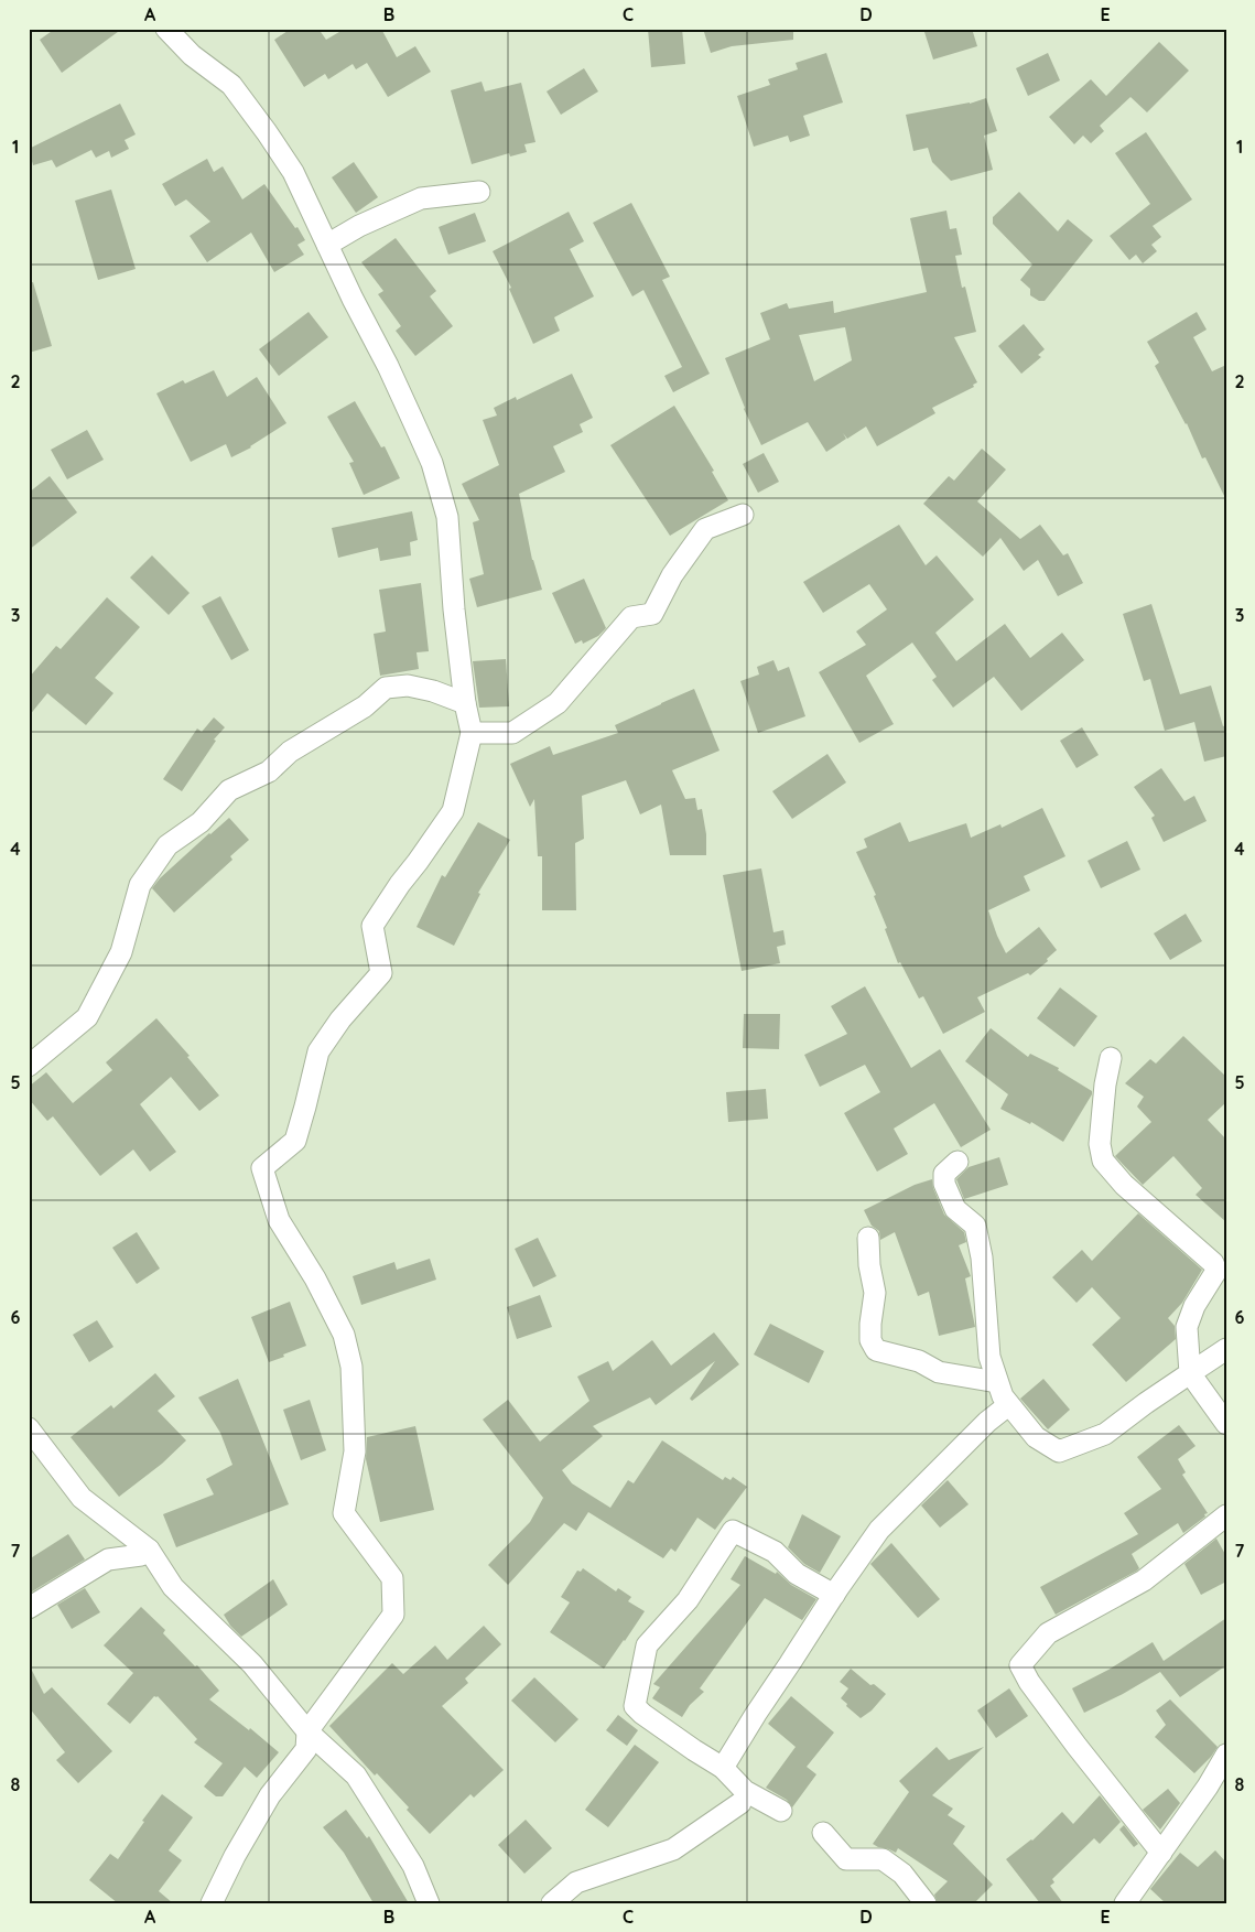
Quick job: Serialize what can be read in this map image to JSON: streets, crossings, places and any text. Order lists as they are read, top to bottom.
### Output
{
  "grid": {
    "columns": [
      "A",
      "B",
      "C",
      "D",
      "E"
    ],
    "rows": [
      "1",
      "2",
      "3",
      "4",
      "5",
      "6",
      "7",
      "8"
    ]
  }
}
